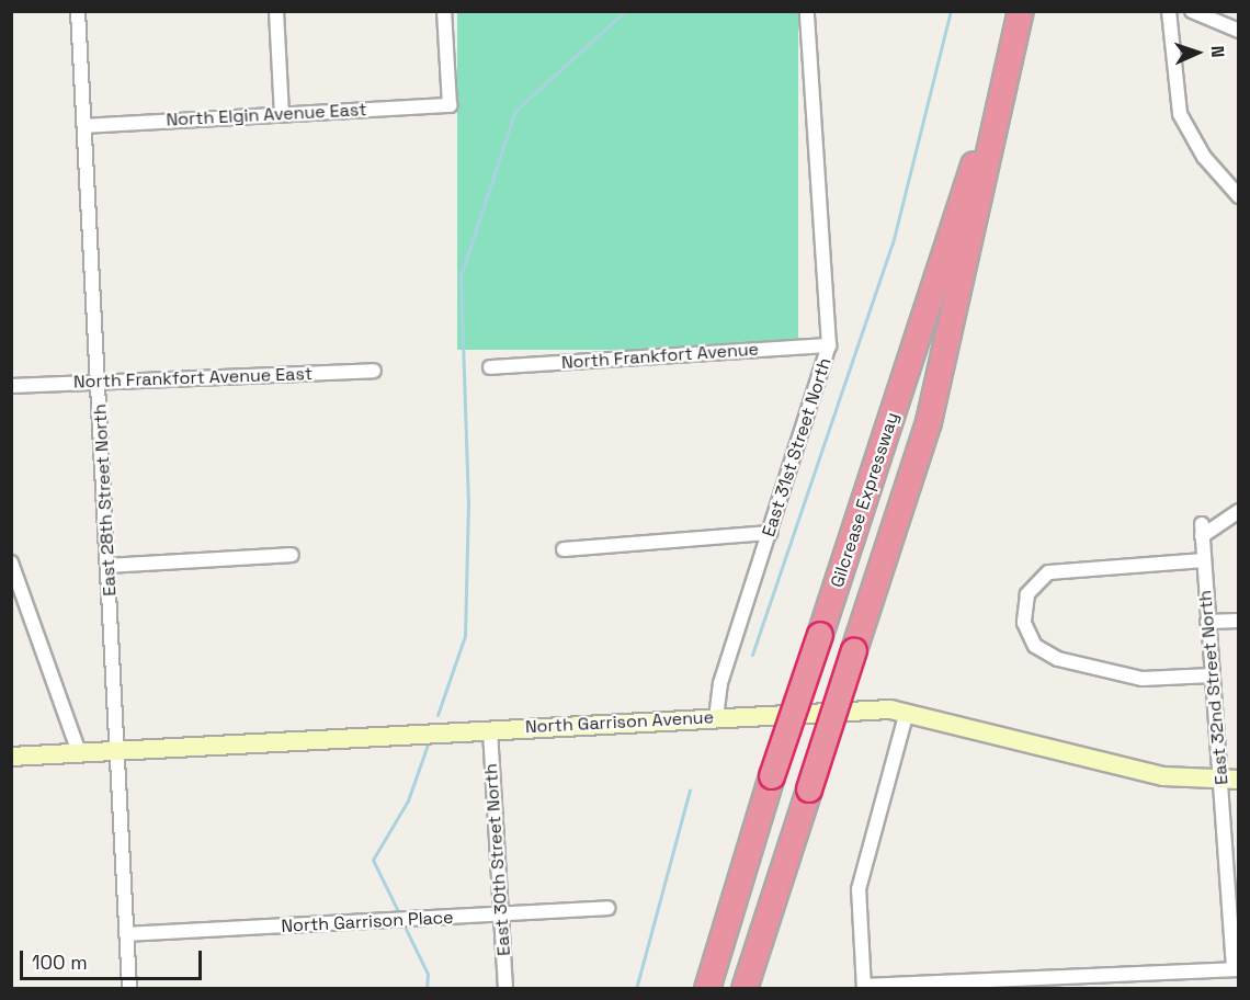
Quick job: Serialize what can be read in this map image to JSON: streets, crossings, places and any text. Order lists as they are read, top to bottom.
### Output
{
  "streets": {
    "highway": ["Gilcrease Expressway"],
    "street": [
      "North Elgin Avenue East",
      "North Frankfort Avenue",
      "North Frankfort Avenue East",
      "East 31st Street North",
      "East 28th Street North",
      "East 32nd Street North",
      "North Garrison Avenue",
      "East 30th Street North",
      "North Garrison Place"
    ]
  },
  "crossings": [
    ["North Elgin Avenue East", "East 28th Street North"],
    ["North Frankfort Avenue", "East 31st Street North"],
    ["North Frankfort Avenue East", "East 28th Street North"],
    ["East 31st Street North", "North Garrison Avenue"],
    ["East 28th Street North", "North Garrison Avenue"],
    ["East 28th Street North", "North Garrison Place"],
    ["East 32nd Street North", "North Garrison Avenue"],
    ["North Garrison Avenue", "East 30th Street North"],
    ["East 30th Street North", "North Garrison Place"]
  ],
  "scale_bar": "100 m",
  "north": "right"
}
